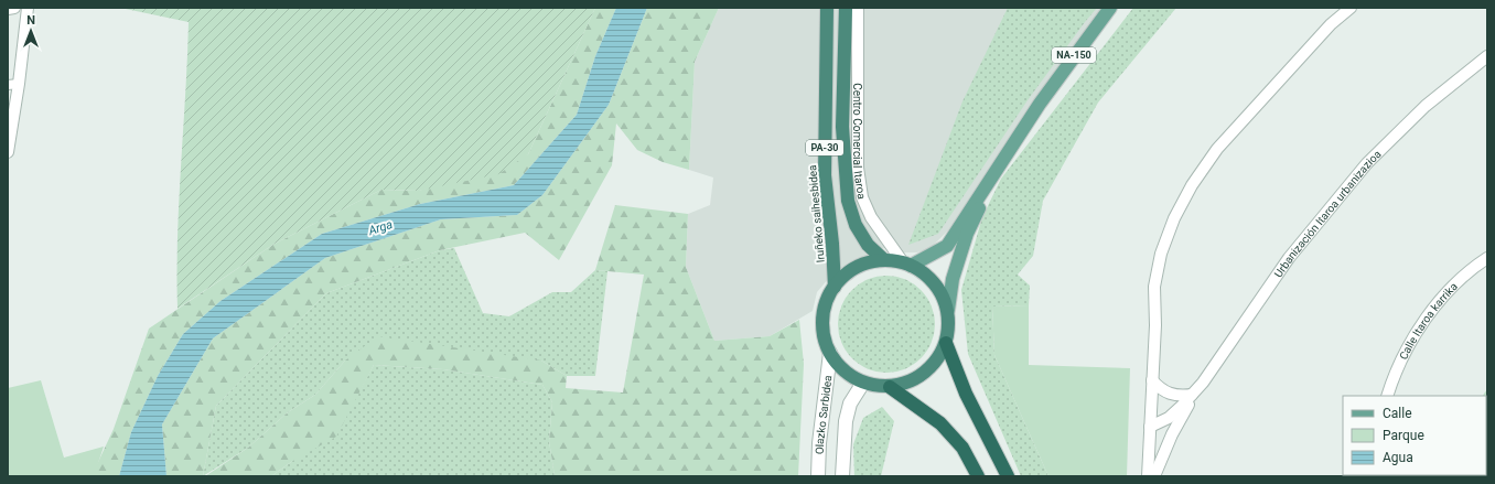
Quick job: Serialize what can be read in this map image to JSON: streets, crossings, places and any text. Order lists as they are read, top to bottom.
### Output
{
  "streets": {
    "highway": ["PA-30", "Iruñeko saihesbidea"],
    "main road": ["NA-150"],
    "street": [
      "Centro Comercial Itaroa",
      "Urbanización Itaroa urbanizazioa",
      "Calle Itaroa karrika",
      "Olazko Sarbidea"
    ]
  },
  "crossings": [
    ["Centro Comercial Itaroa", "PA-30"],
    ["Centro Comercial Itaroa", "Iruñeko saihesbidea"],
    ["Centro Comercial Itaroa", "Olazko Sarbidea"],
    ["PA-30", "Iruñeko saihesbidea"],
    ["PA-30", "Olazko Sarbidea"],
    ["Iruñeko saihesbidea", "Olazko Sarbidea"]
  ],
  "water": ["Arga"],
  "legend": ["Calle", "Parque", "Agua"],
  "north": "top"
}
